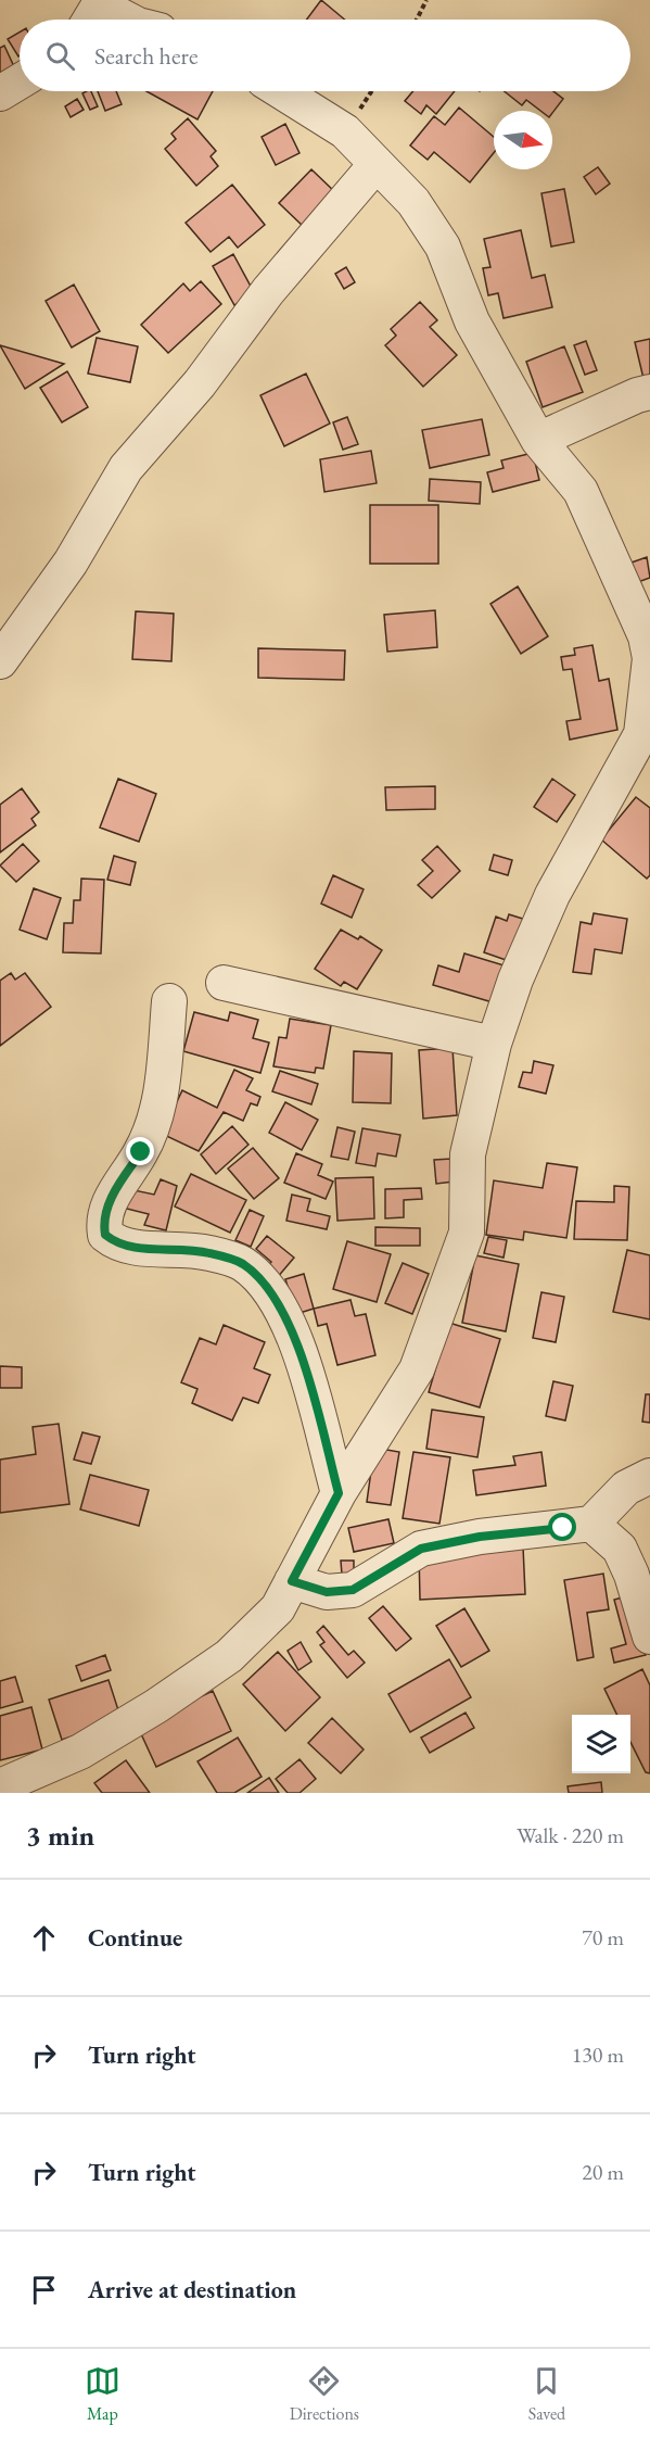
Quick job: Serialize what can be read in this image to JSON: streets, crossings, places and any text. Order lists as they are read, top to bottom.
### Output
{
  "north": "right",
  "page": {
    "search": "Search here",
    "heading": ["3 min", "Walk · 220 m"],
    "list": [
      ["Continue", "70 m"],
      ["Turn right", "130 m"],
      ["Turn right", "20 m"],
      "Arrive at destination"
    ],
    "nav": ["Map", "Directions", "Saved"]
  }
}
